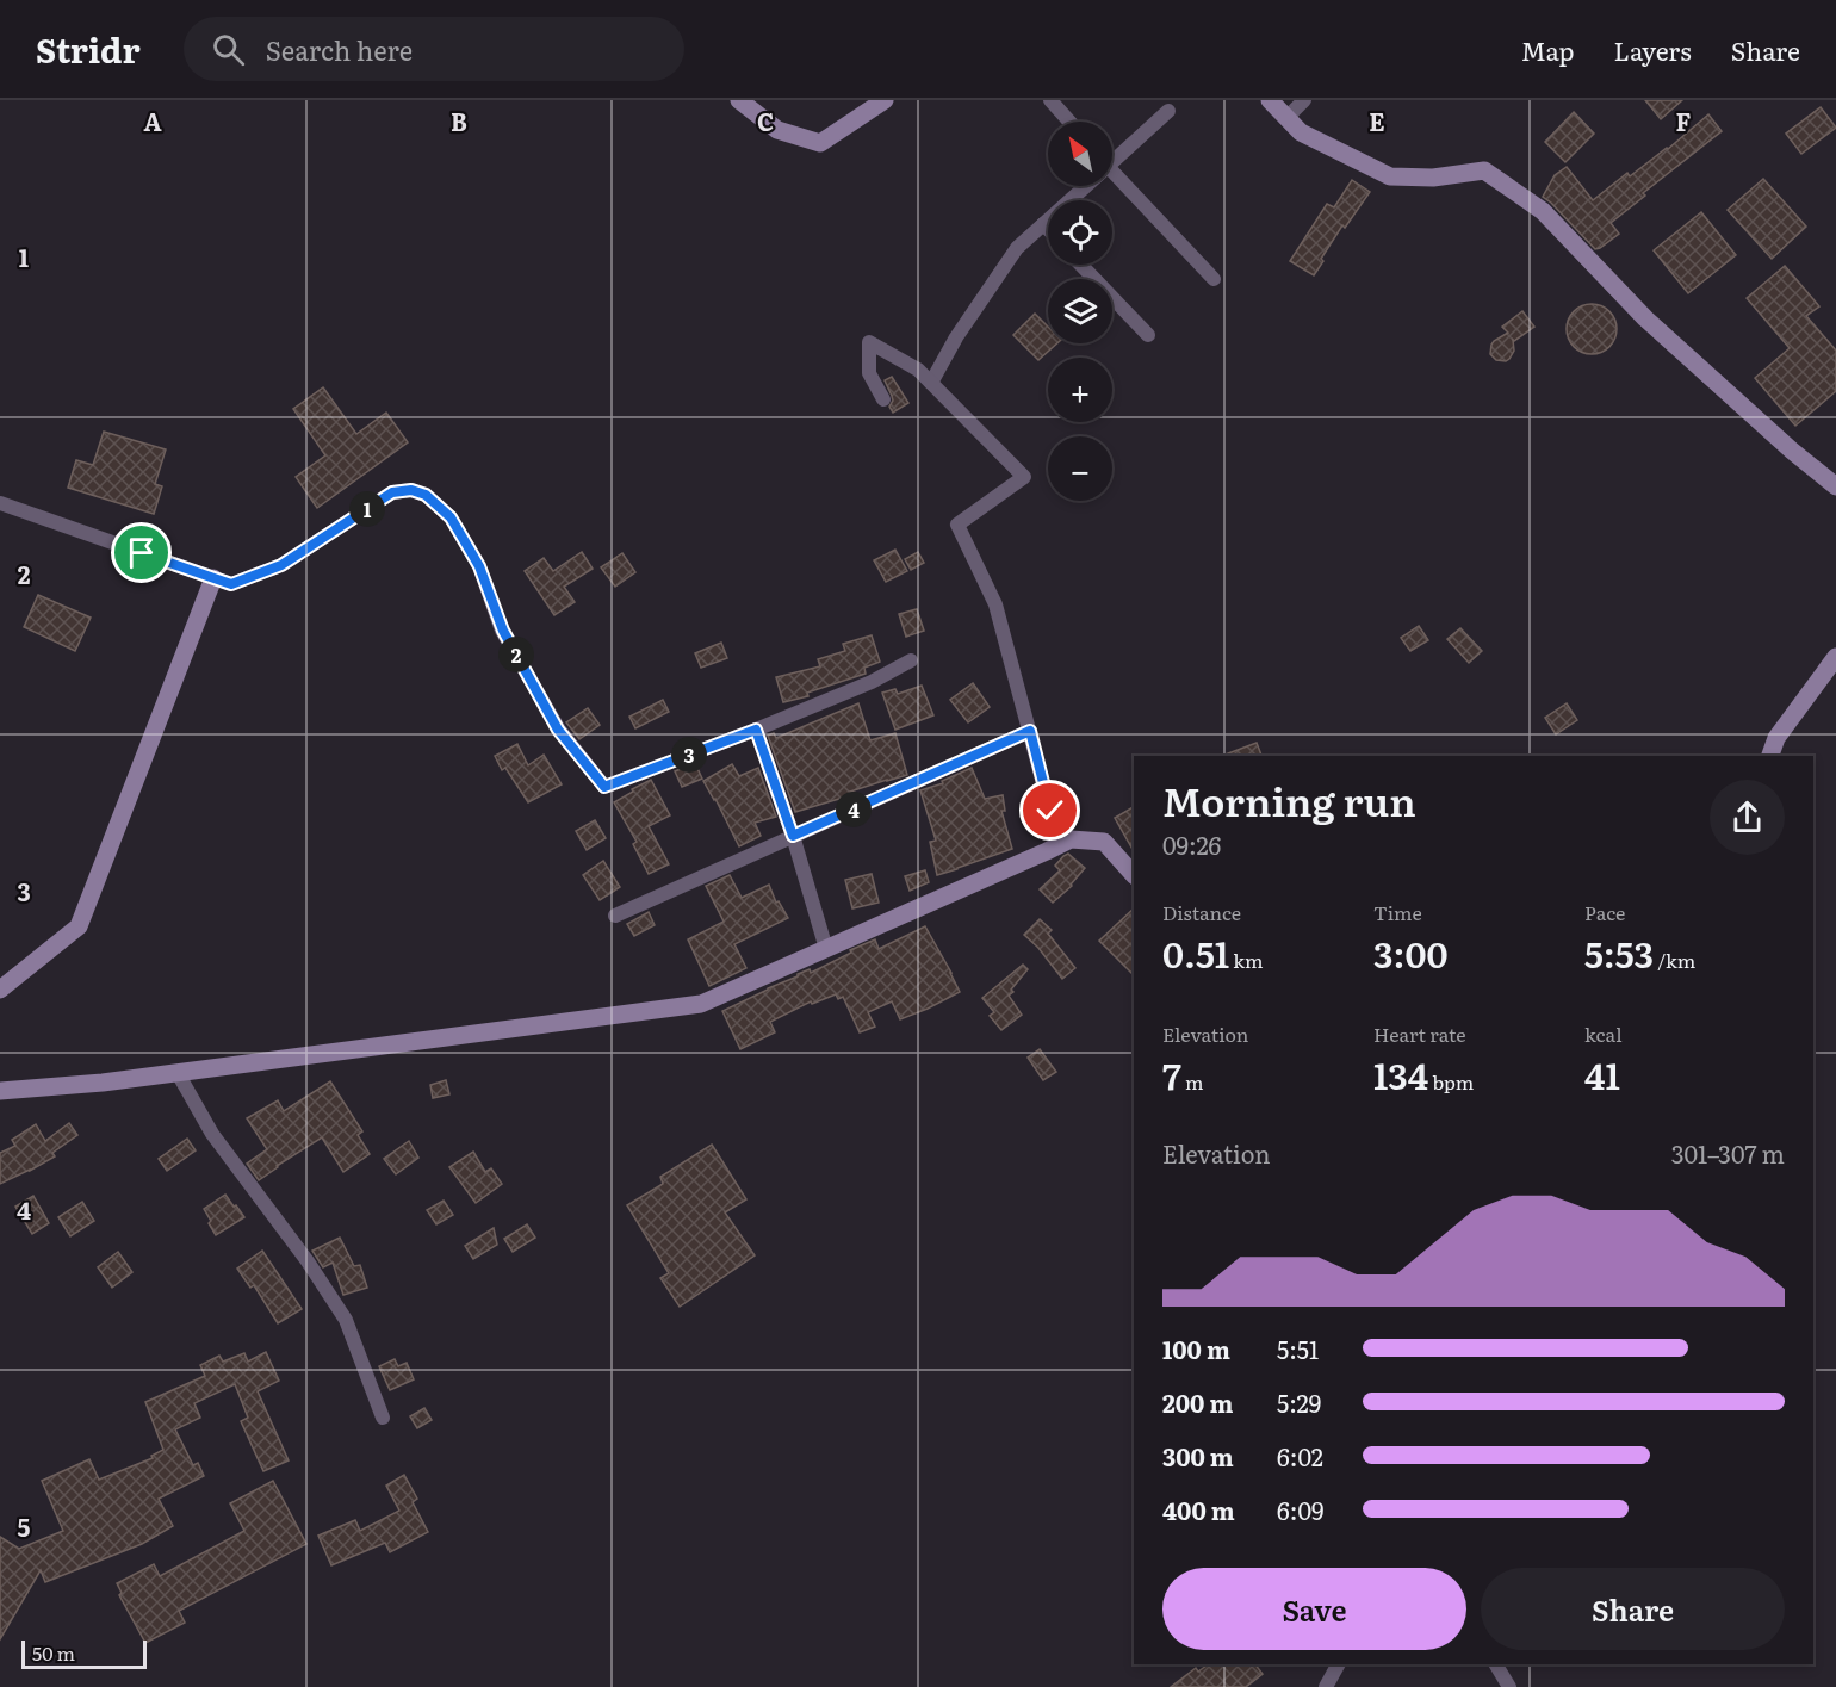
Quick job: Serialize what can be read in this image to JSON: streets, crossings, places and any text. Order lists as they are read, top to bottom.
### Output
{
  "scale_bar": "50 m",
  "north": "top left",
  "page": {
    "header": "Stridr",
    "search": "Search here",
    "nav": ["Map", "Layers", "Share"],
    "map_buttons": ["+", "−"],
    "pins": [
      "1",
      "2",
      "3",
      "4"
    ],
    "heading": ["Morning run", "09:26"],
    "stats": [
      ["Distance", "0.51 km"],
      ["Time", "3:00"],
      ["Pace", "5:53 /km"],
      ["Elevation", "7 m"],
      ["Heart rate", "134 bpm"],
      ["kcal", "41"]
    ],
    "chart": ["Elevation", "301–307 m"],
    "list": [
      {
        "name": "100 m",
        "note": "5:51"
      },
      {
        "name": "200 m",
        "note": "5:29"
      },
      {
        "name": "300 m",
        "note": "6:02"
      },
      {
        "name": "400 m",
        "note": "6:09"
      }
    ],
    "buttons": ["Save", "Share"],
    "scale": "50 m"
  },
  "grid": {
    "columns": [
      "A",
      "B",
      "C",
      "E",
      "F"
    ],
    "rows": [
      "1",
      "2",
      "3",
      "4",
      "5"
    ]
  }
}
